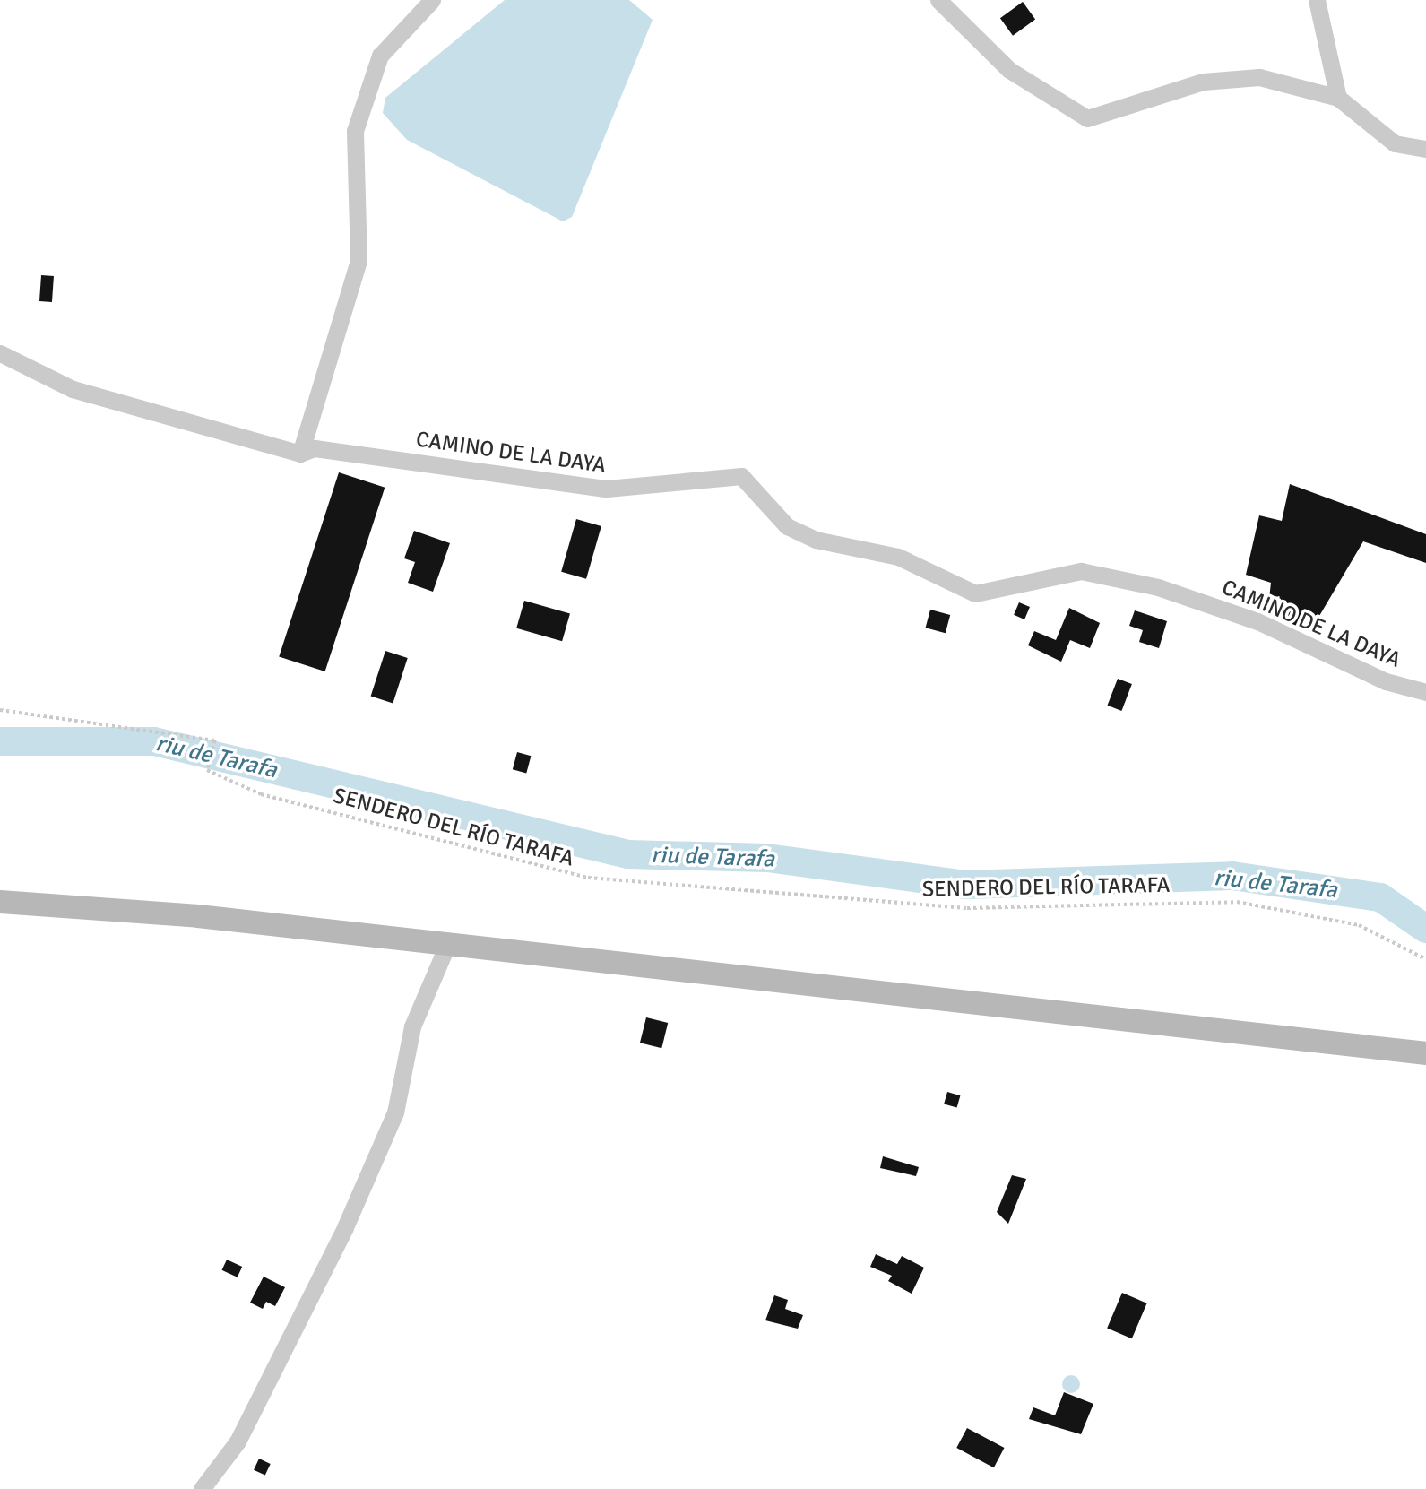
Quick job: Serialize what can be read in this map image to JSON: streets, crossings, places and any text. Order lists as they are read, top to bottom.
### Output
{
  "streets": {
    "street": ["CAMINO DE LA DAYA"],
    "path": ["SENDERO DEL RÍO TARAFA"]
  },
  "water": ["riu de Tarafa"]
}
